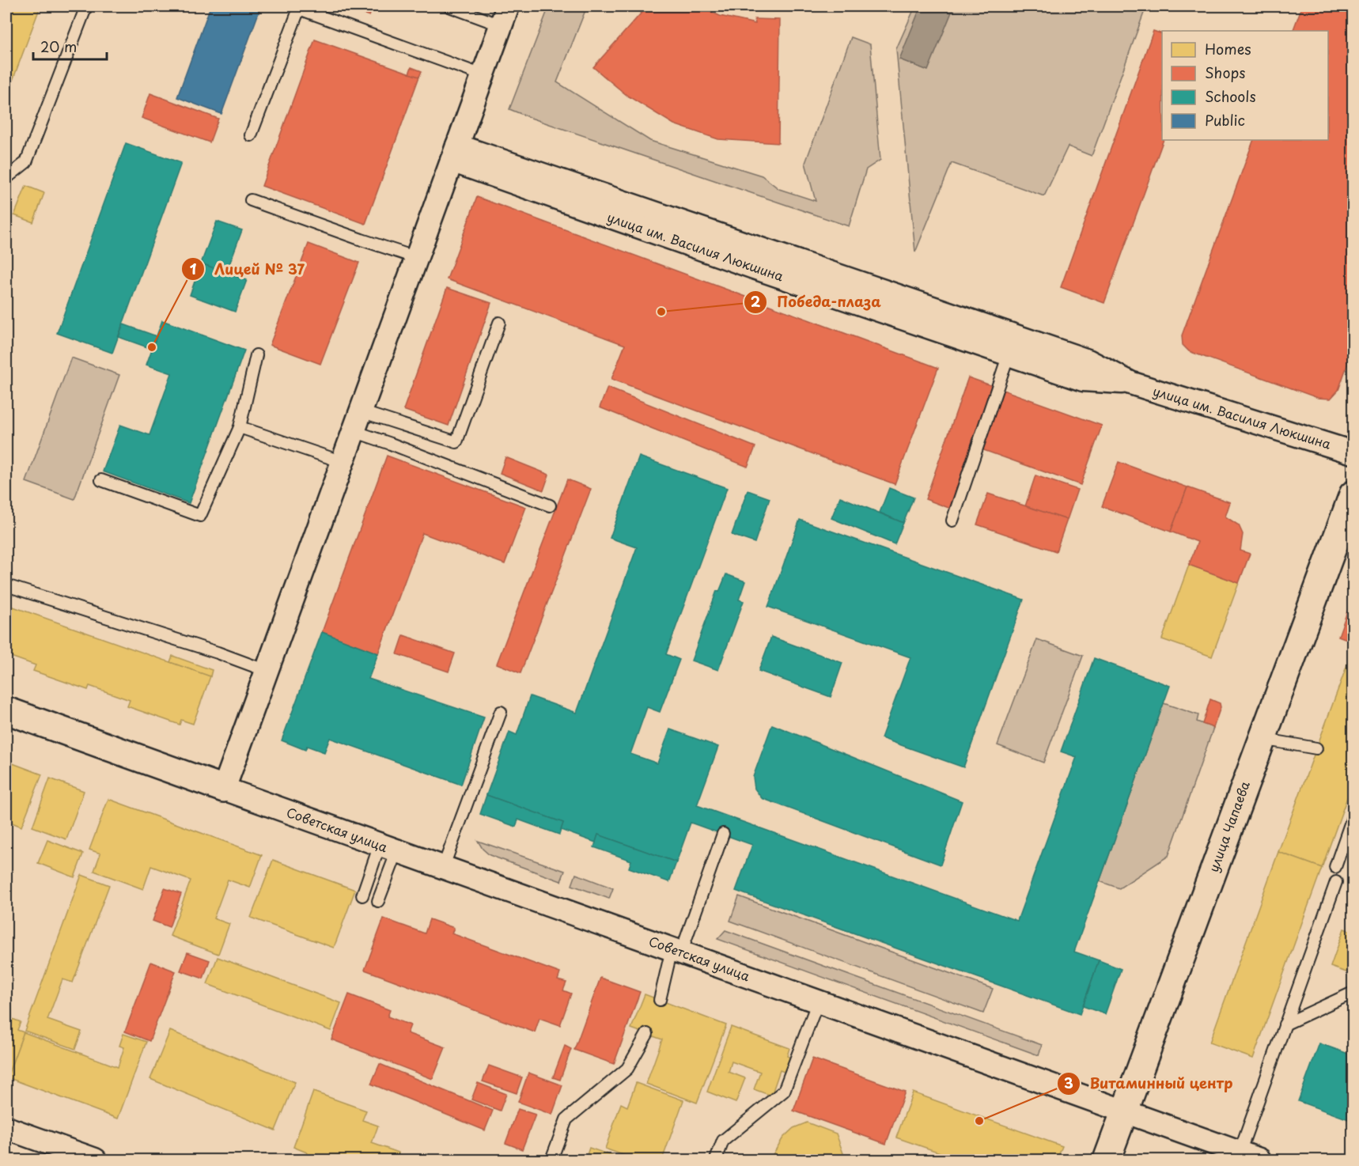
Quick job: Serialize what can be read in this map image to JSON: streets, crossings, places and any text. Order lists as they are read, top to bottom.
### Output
{
  "streets": {
    "street": ["улица им. Василия Люкшина", "улица Чапаева", "Советская улица"]
  },
  "crossings": [
    ["улица Чапаева", "Советская улица"]
  ],
  "places": ["Победа-плаза", "Лицей № 37", "Витаминный центр"],
  "legend": [
    "Homes",
    "Shops",
    "Schools",
    "Public"
  ],
  "scale_bar": "20 m"
}
